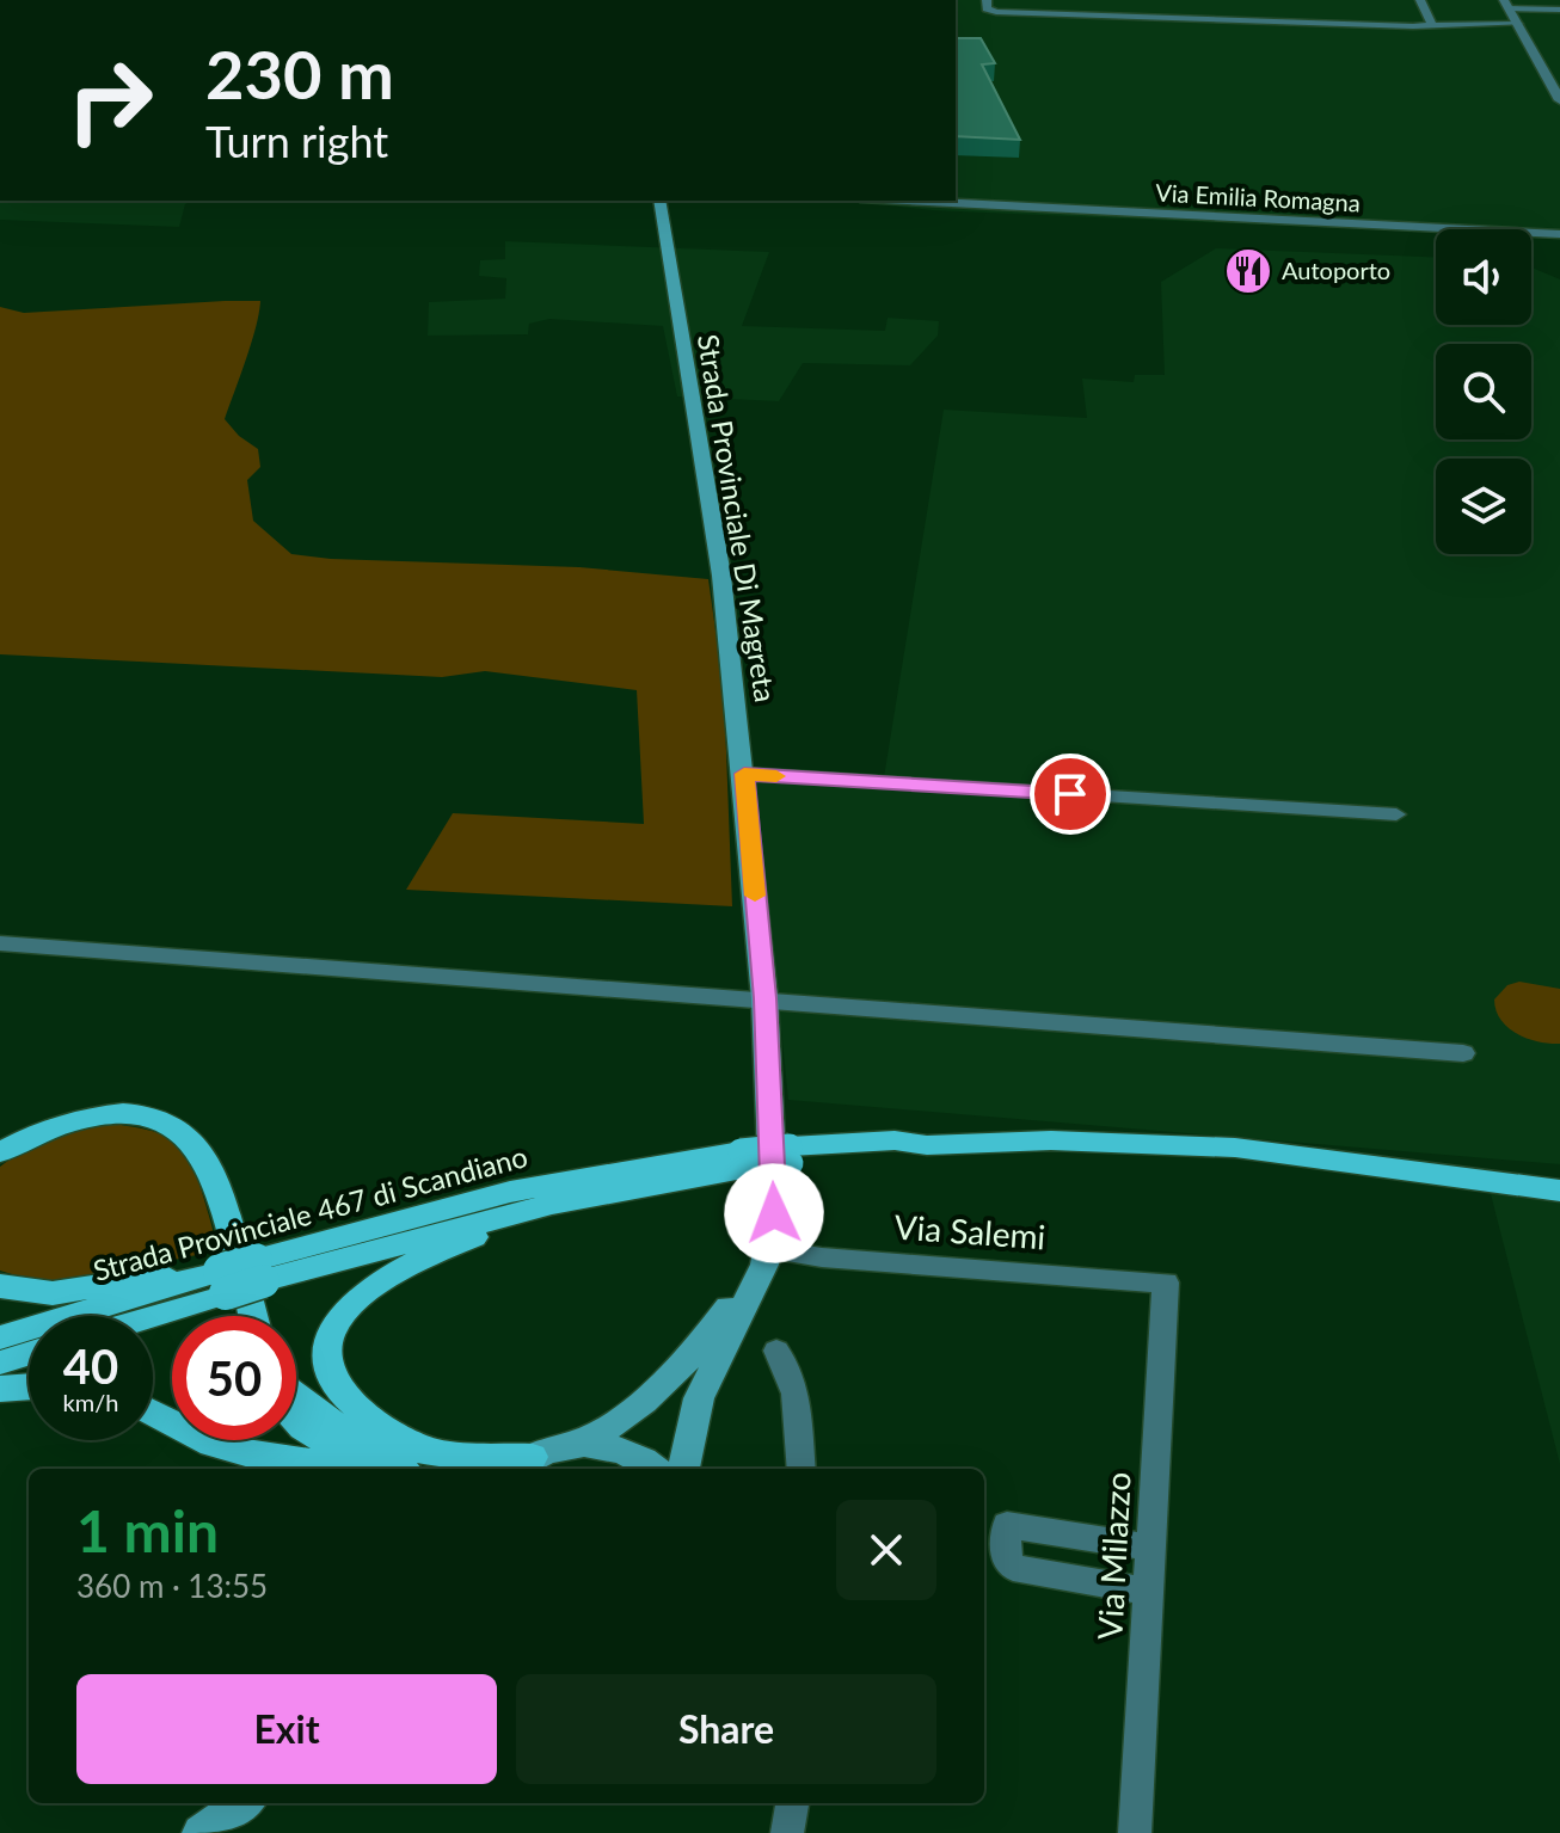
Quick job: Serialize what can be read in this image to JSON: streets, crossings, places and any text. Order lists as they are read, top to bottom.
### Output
{
  "streets": {
    "main road": ["Strada Provinciale Di Magreta", "Strada Provinciale 467 di Scandiano"],
    "street": ["Via Emilia Romagna", "Via Salemi", "Via Milazzo"]
  },
  "crossings": [
    ["Strada Provinciale Di Magreta", "Via Salemi"],
    ["Via Salemi", "Via Milazzo"]
  ],
  "places": {
    "restaurant": ["Autoporto"]
  },
  "page": {
    "turn": ["230 m", "Turn right"],
    "speed": "40 km/h",
    "limit": "50",
    "heading": ["1 min", "360 m · 13:55"],
    "buttons": ["Exit", "Share"]
  }
}
